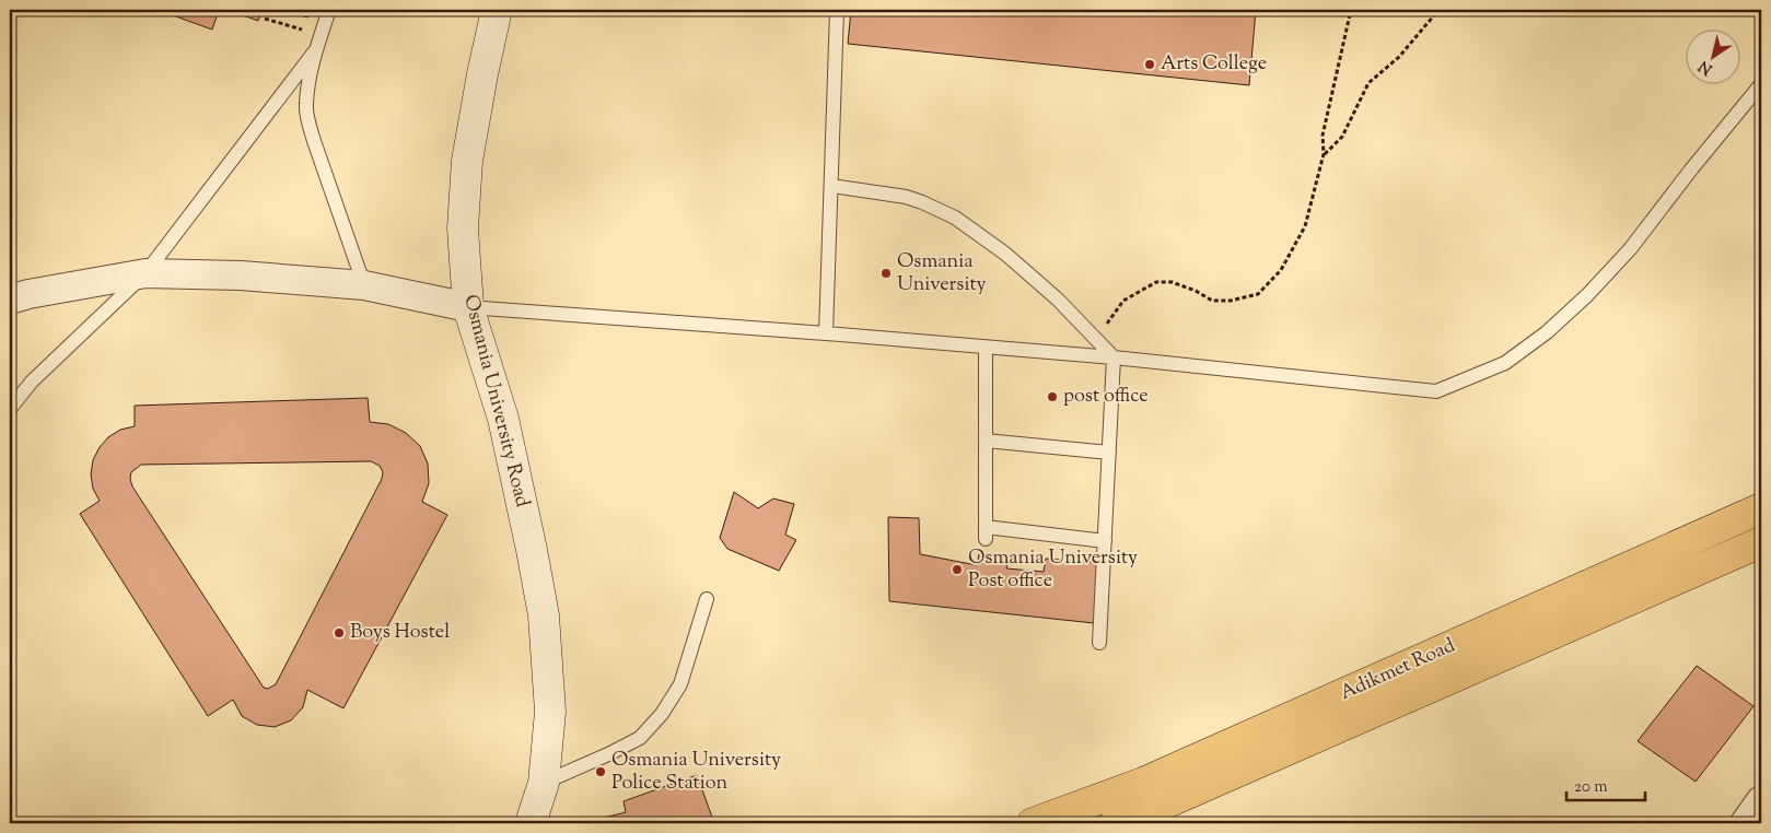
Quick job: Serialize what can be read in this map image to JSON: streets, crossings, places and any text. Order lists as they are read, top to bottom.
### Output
{
  "streets": {
    "main road": ["Osmania University Road", "Adikmet Road"]
  },
  "places": [
    "Arts College",
    "Osmania University",
    "post office",
    "Osmania University Post office",
    "Boys Hostel",
    "Osmania University Police Station"
  ],
  "scale_bar": "20 m",
  "north": "bottom left"
}
